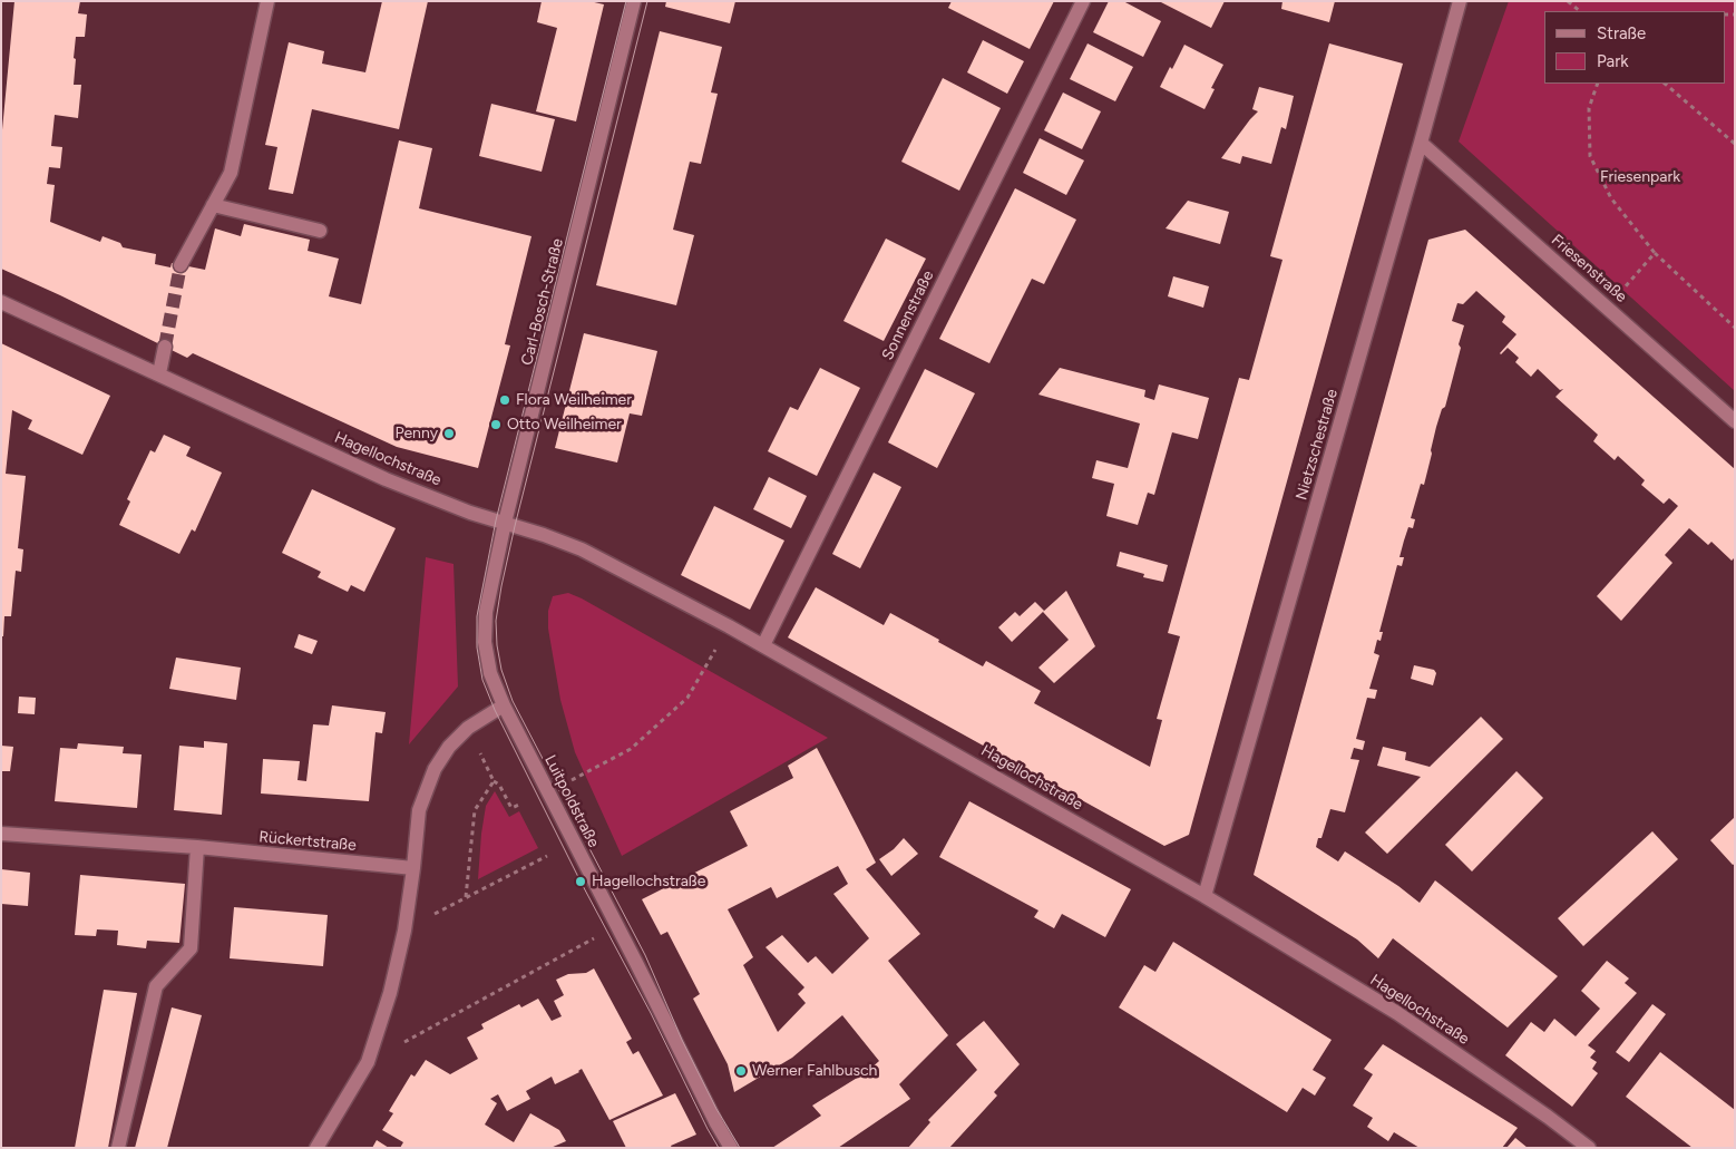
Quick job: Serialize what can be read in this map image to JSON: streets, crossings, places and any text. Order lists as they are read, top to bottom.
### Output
{
  "streets": {
    "street": [
      "Friesenstraße",
      "Carl-Bosch-Straße",
      "Sonnenstraße",
      "Nietzschestraße",
      "Hagellochstraße",
      "Luitpoldstraße",
      "Rückertstraße"
    ]
  },
  "crossings": [
    ["Friesenstraße", "Nietzschestraße"],
    ["Carl-Bosch-Straße", "Hagellochstraße"],
    ["Carl-Bosch-Straße", "Luitpoldstraße"],
    ["Sonnenstraße", "Hagellochstraße"],
    ["Nietzschestraße", "Hagellochstraße"]
  ],
  "parks": ["Friesenpark"],
  "places": [
    "Flora Weilheimer",
    "Otto Weilheimer",
    "Penny",
    "Hagellochstraße",
    "Werner Fahlbusch"
  ],
  "legend": ["Straße", "Park"]
}
